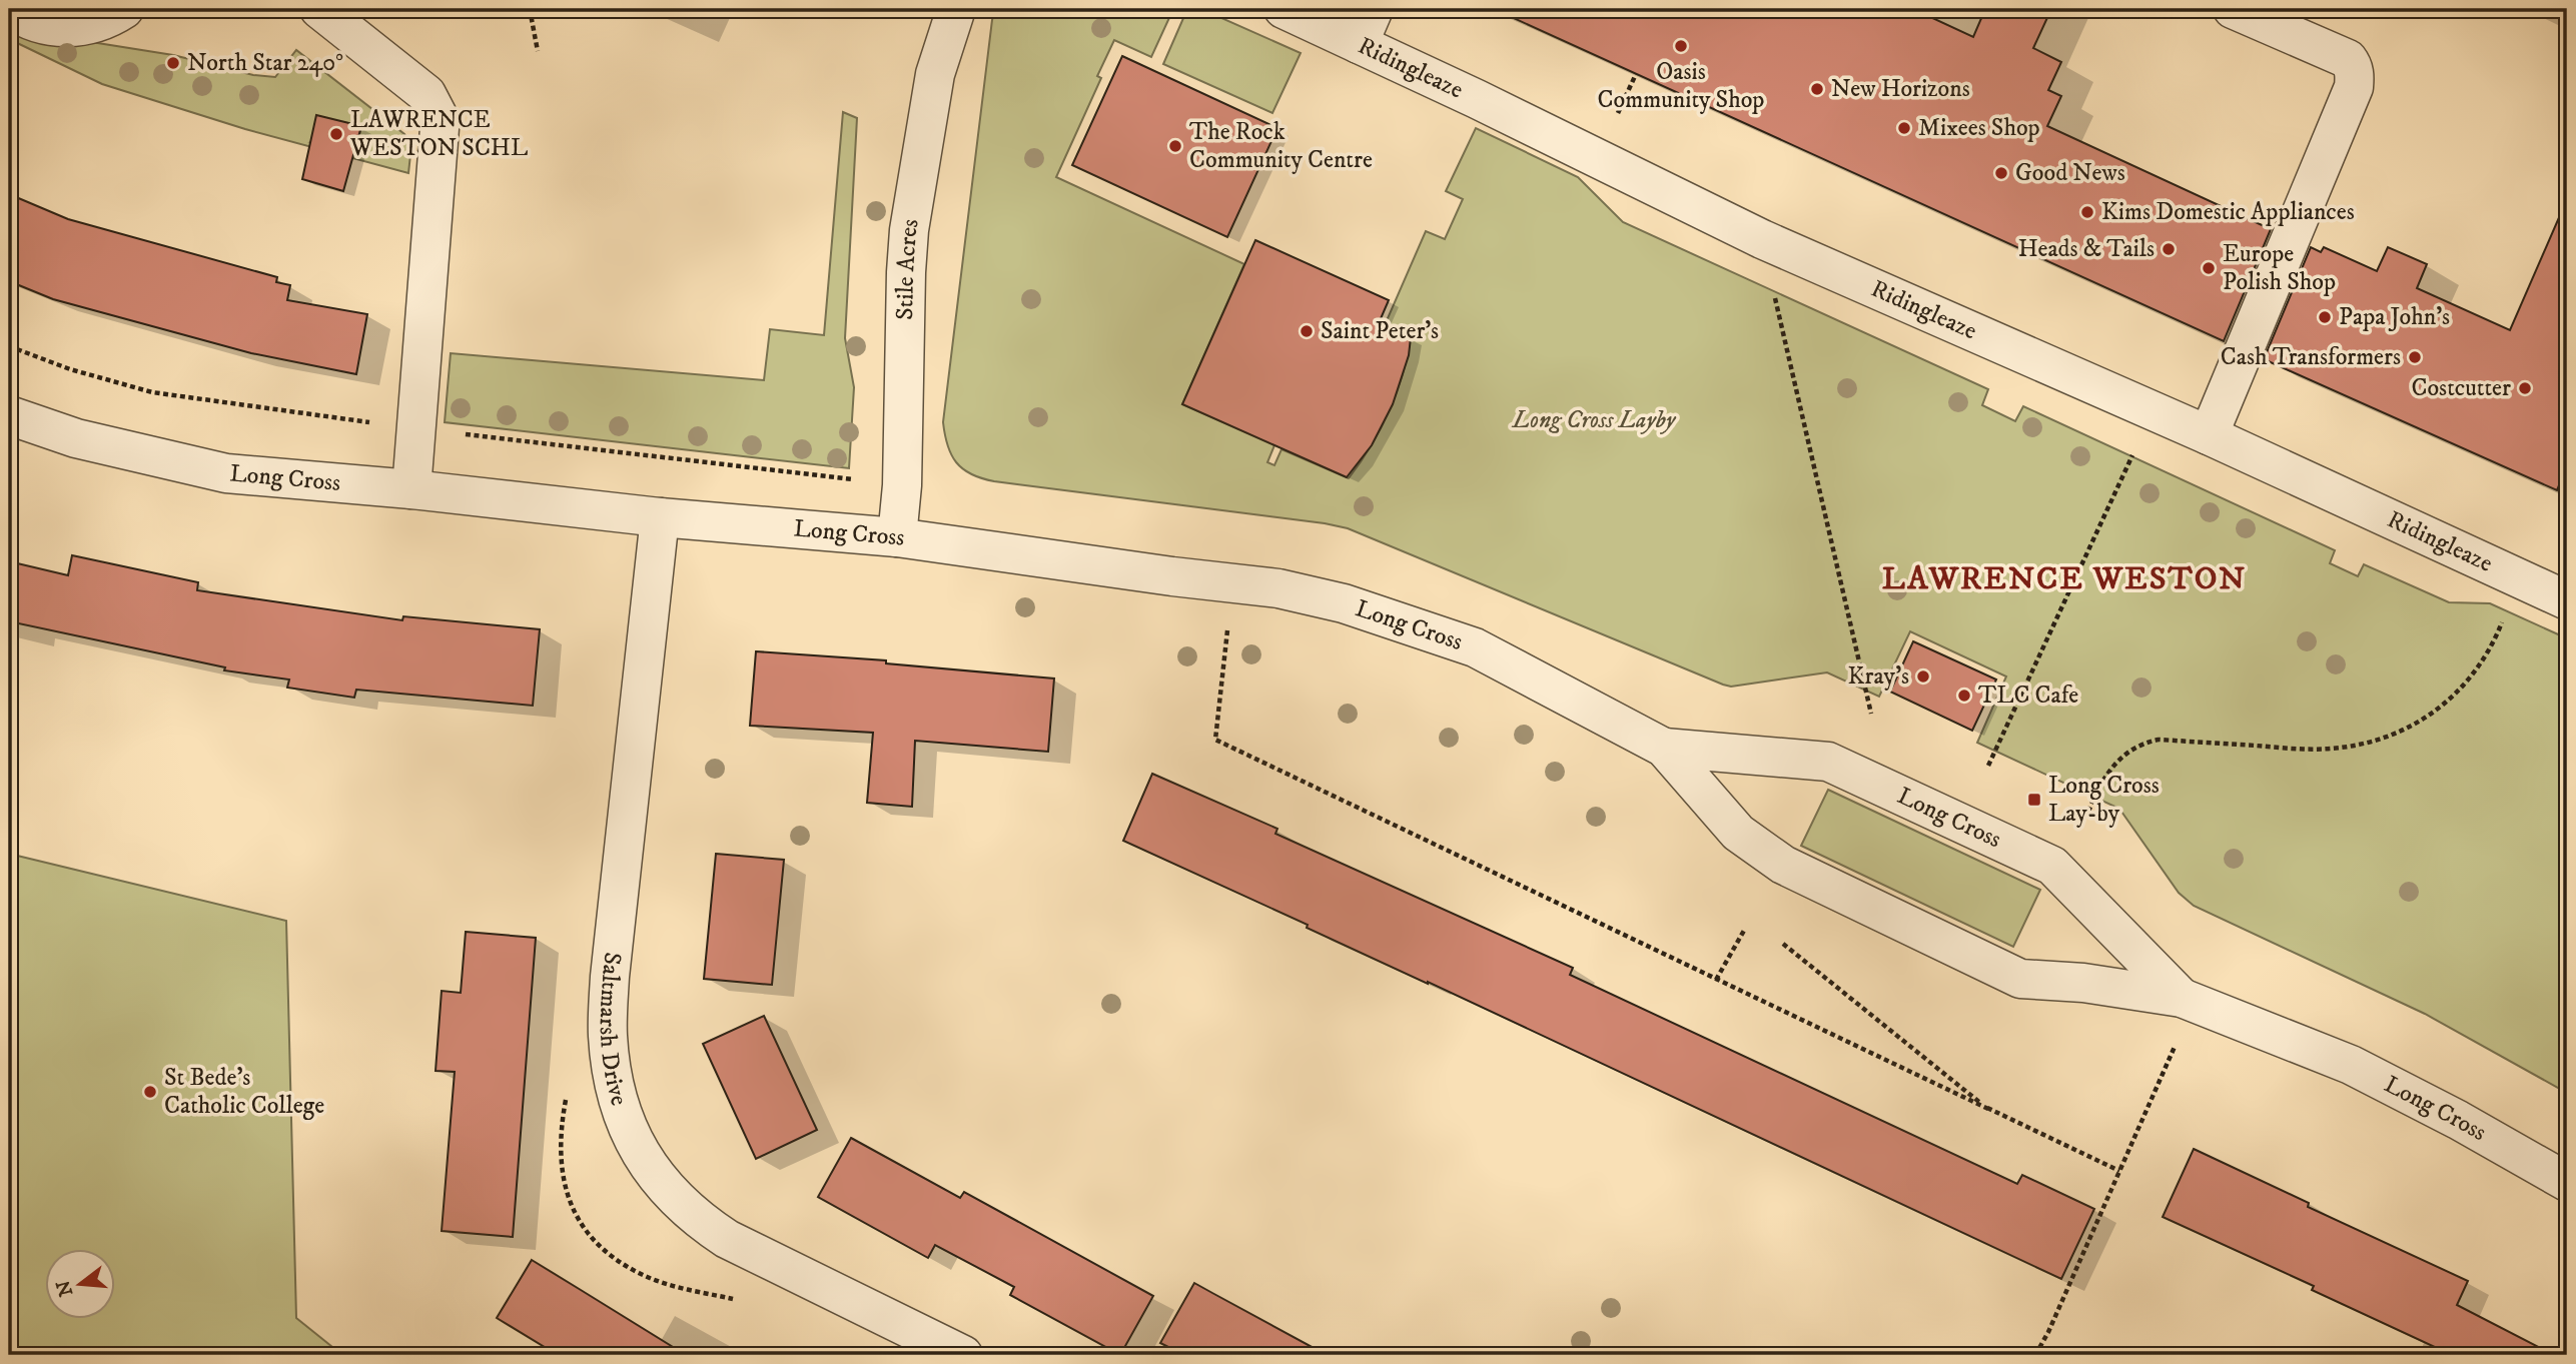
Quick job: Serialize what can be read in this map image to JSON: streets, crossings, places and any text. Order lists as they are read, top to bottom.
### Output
{
  "streets": {
    "street": [
      "Ridingleaze",
      "Stile Acres",
      "Long Cross",
      "Saltmarsh Drive"
    ]
  },
  "crossings": [
    ["Stile Acres", "Long Cross"],
    ["Long Cross", "Saltmarsh Drive"]
  ],
  "districts": ["LAWRENCE WESTON"],
  "parks": ["Long Cross Layby"],
  "places": {
    "other": [
      "Oasis Community Shop",
      "North Star 240°",
      "New Horizons",
      "Mixees Shop",
      "LAWRENCE WESTON SCHL",
      "The Rock Community Centre",
      "Good News",
      "Kims Domestic Appliances",
      "Heads & Tails",
      "Europe Polish Shop",
      "Papa John's",
      "Saint Peter's",
      "Cash Transformers",
      "Costcutter",
      "Kray's",
      "TLC Cafe",
      "St Bede's Catholic College"
    ],
    "transit": ["Long Cross Lay-by"]
  },
  "north": "left"
}
